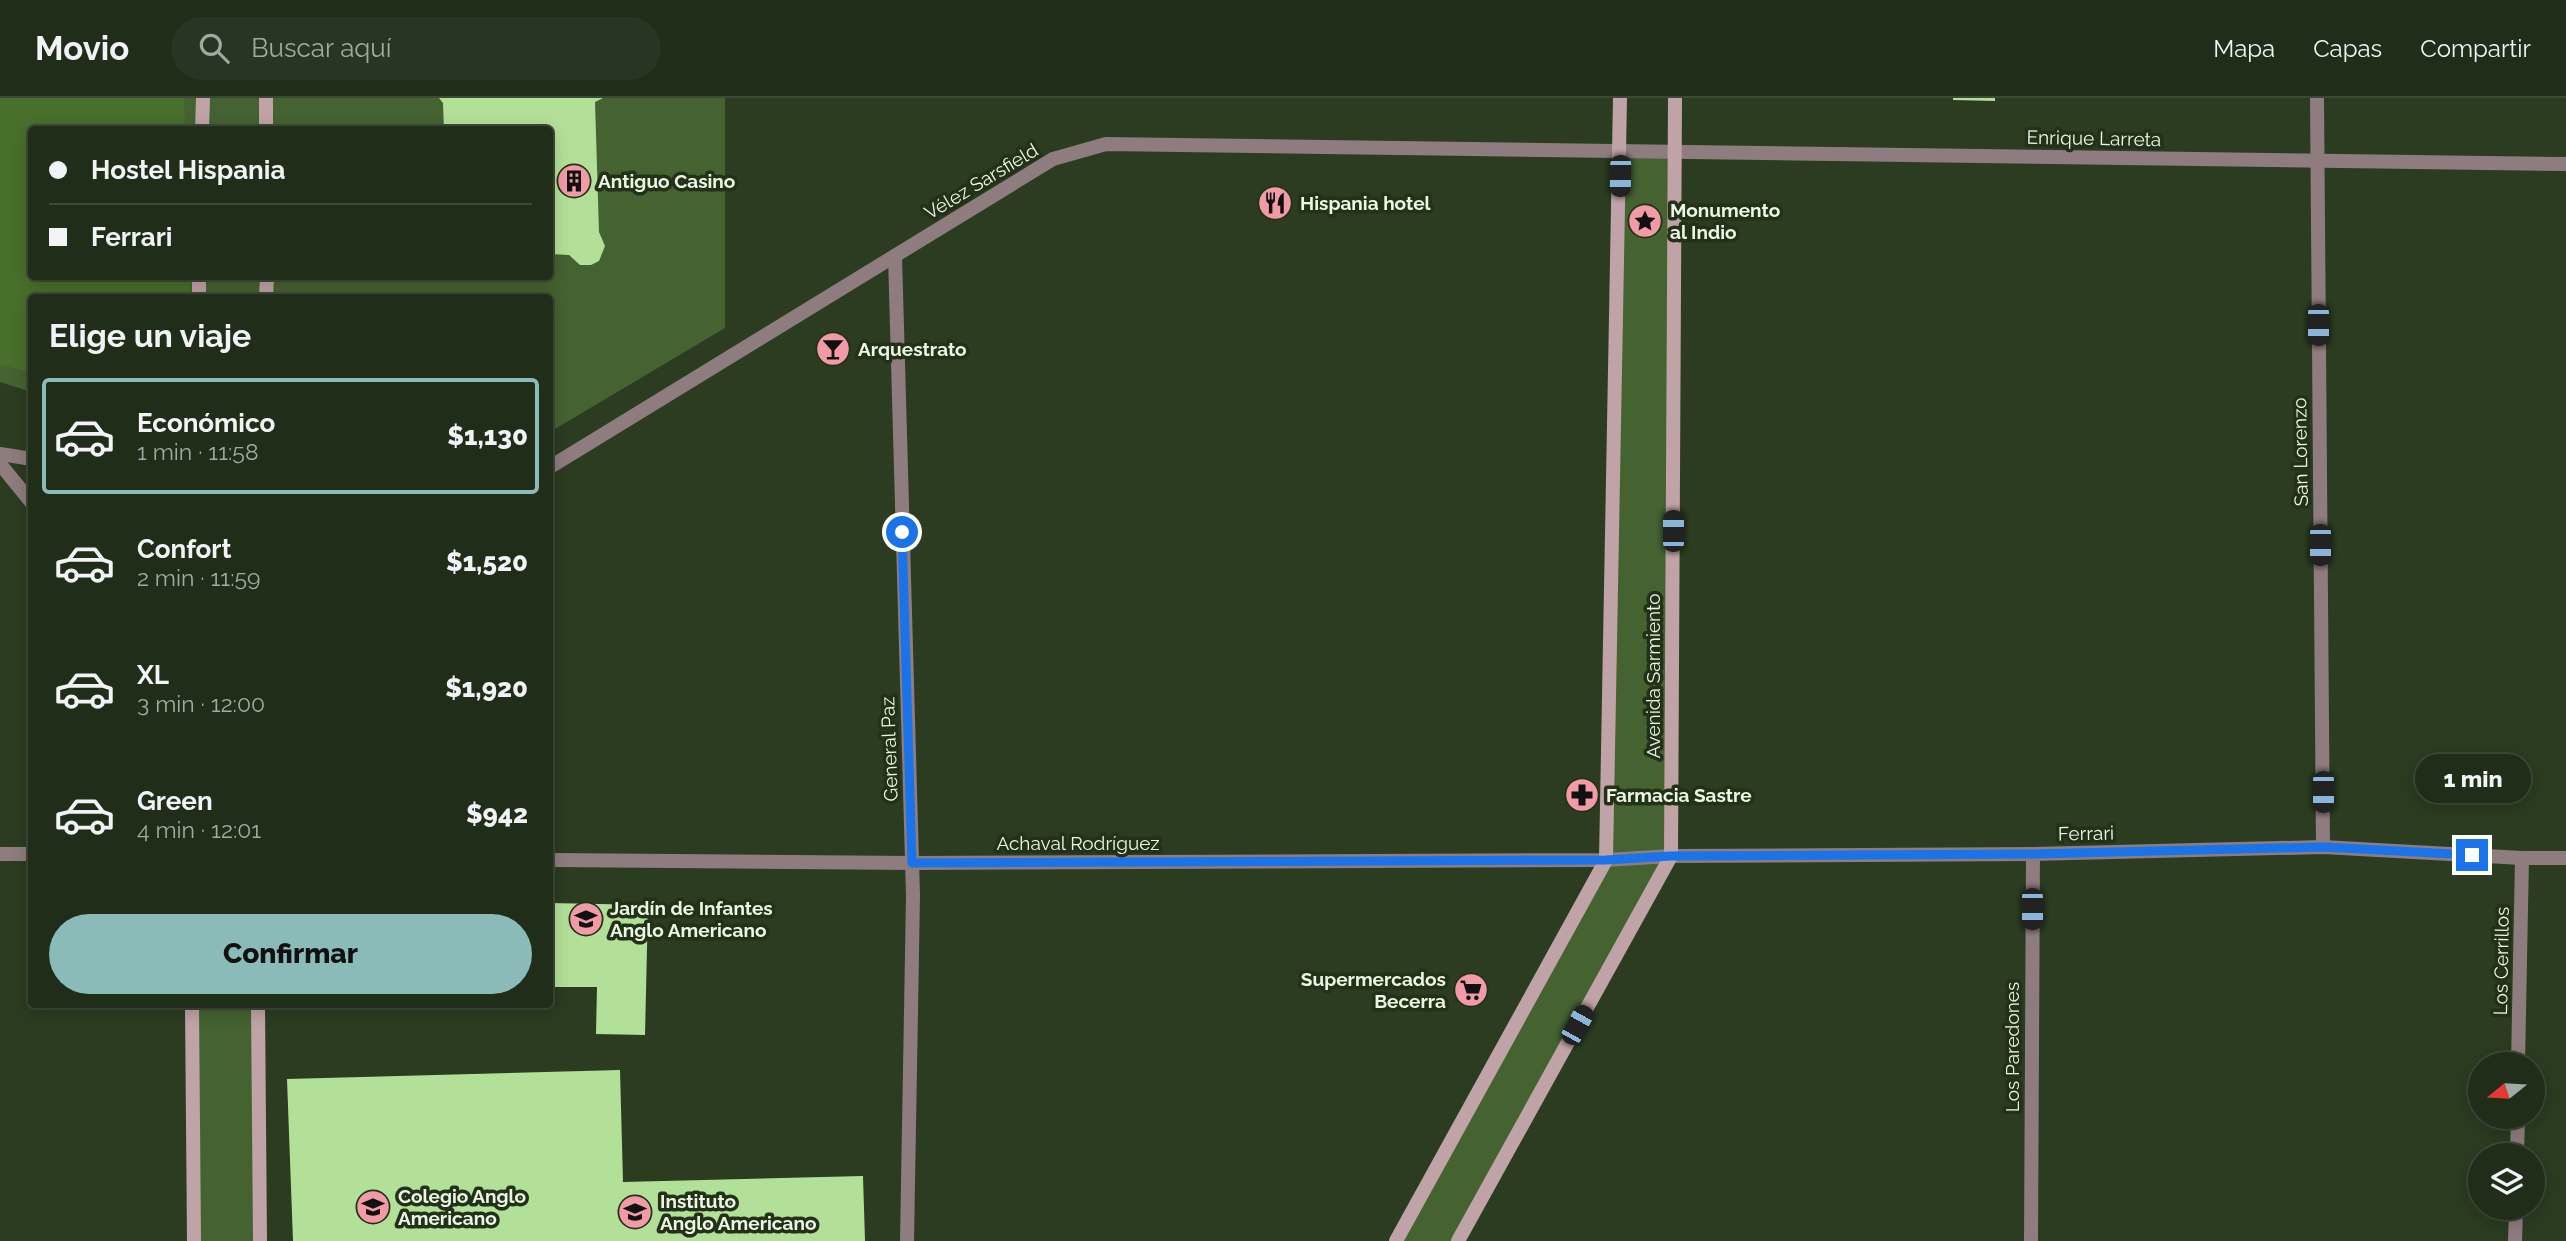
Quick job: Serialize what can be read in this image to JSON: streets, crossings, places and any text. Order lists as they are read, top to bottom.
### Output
{
  "streets": {
    "street": [
      "Enrique Larreta",
      "Vélez Sarsfield",
      "San Lorenzo",
      "Avenida Sarmiento",
      "General Paz",
      "Ferrari",
      "Achaval Rodríguez",
      "Los Cerrillos",
      "Los Paredones"
    ]
  },
  "crossings": [
    ["Enrique Larreta", "Vélez Sarsfield"],
    ["Enrique Larreta", "San Lorenzo"],
    ["Enrique Larreta", "Avenida Sarmiento"],
    ["Vélez Sarsfield", "General Paz"],
    ["San Lorenzo", "Ferrari"],
    ["Avenida Sarmiento", "Ferrari"],
    ["General Paz", "Achaval Rodríguez"],
    ["Ferrari", "Achaval Rodríguez"],
    ["Ferrari", "Los Cerrillos"],
    ["Ferrari", "Los Paredones"]
  ],
  "places": {
    "building": ["Antiguo Casino"],
    "restaurant": ["Hispania hotel"],
    "place": ["Monumento al Indio"],
    "bar": ["Arquestrato"],
    "pharmacy": ["Farmacia Sastre"],
    "school or university": ["Jardín de Infantes Anglo Americano", "Colegio Anglo Americano", "Instituto Anglo Americano"],
    "supermarket": ["Supermercados Becerra"]
  },
  "north": "left",
  "page": {
    "header": "Movio",
    "search": "Buscar aquí",
    "nav": ["Mapa", "Capas", "Compartir"],
    "banner": ["Hostel Hispania", "Ferrari"],
    "heading": "Elige un viaje",
    "list": [
      {
        "name": "Económico",
        "note": "1 min · 11:58",
        "value": "$1,130"
      },
      {
        "name": "Confort",
        "note": "2 min · 11:59",
        "value": "$1,520"
      },
      {
        "name": "XL",
        "note": "3 min · 12:00",
        "value": "$1,920"
      },
      {
        "name": "Green",
        "note": "4 min · 12:01",
        "value": "$942"
      }
    ],
    "bubble": "1 min",
    "buttons": "Confirmar"
  }
}
